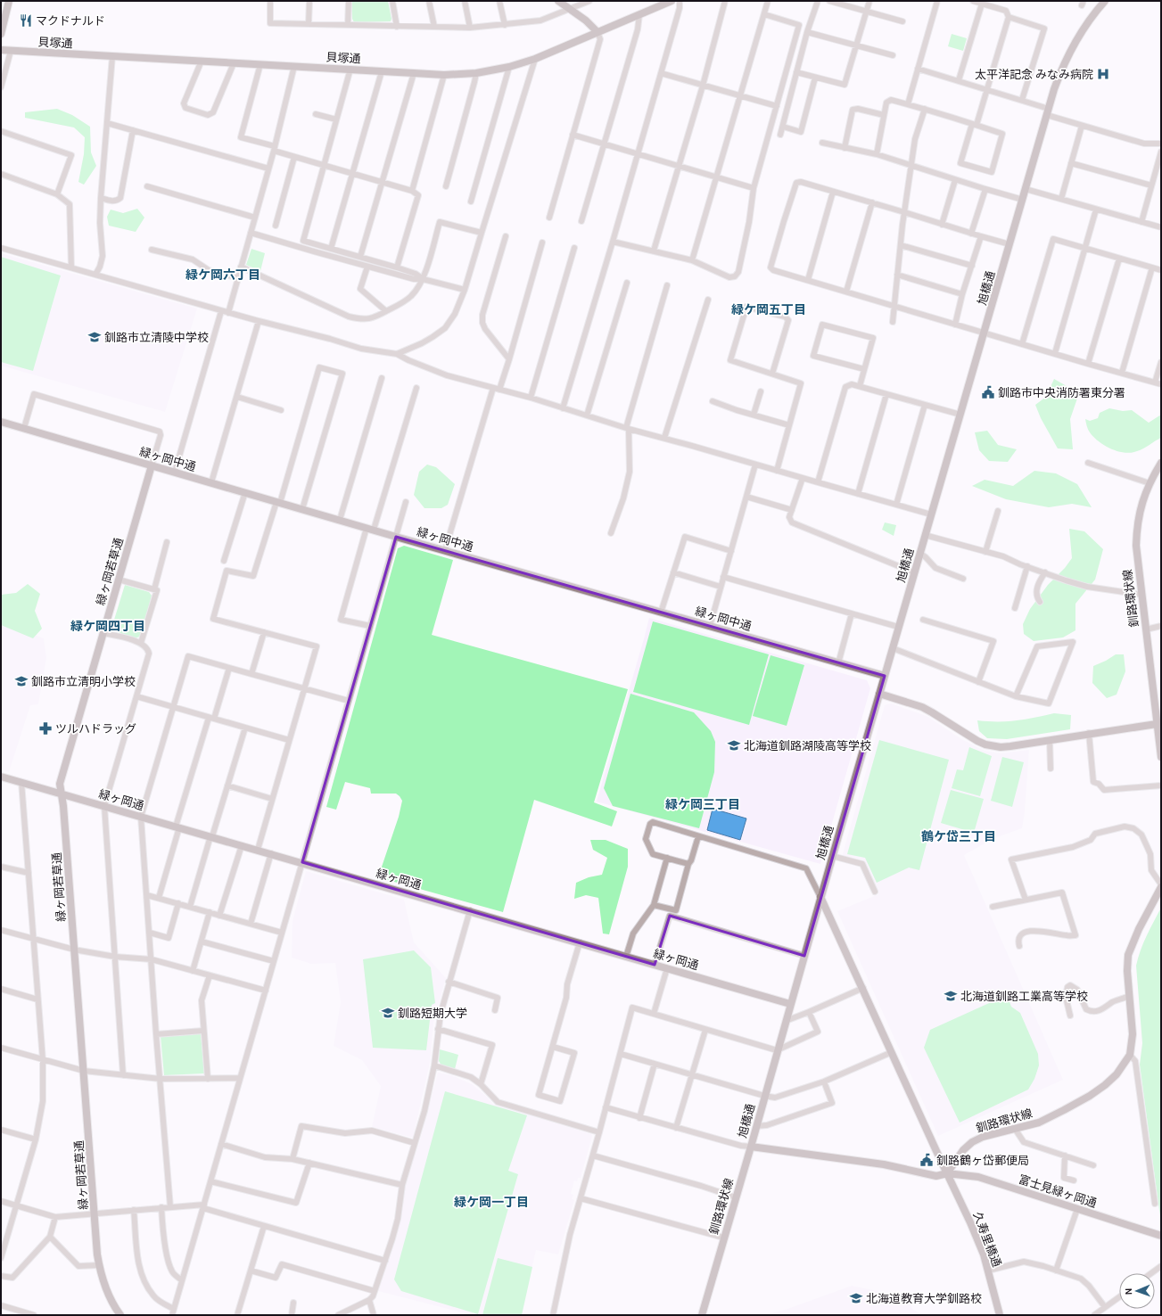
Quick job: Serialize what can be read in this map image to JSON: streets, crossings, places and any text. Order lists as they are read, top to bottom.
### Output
{
  "streets": {
    "street": [
      "貝塚通",
      "旭橋通",
      "緑ヶ岡中通",
      "緑ヶ岡若草通",
      "釧路環状線",
      "緑ヶ岡通",
      "富士見緑ヶ岡通",
      "久寿里橋通"
    ]
  },
  "crossings": [
    ["旭橋通", "緑ヶ岡中通"],
    ["旭橋通", "釧路環状線"],
    ["旭橋通", "緑ヶ岡通"],
    ["旭橋通", "久寿里橋通"],
    ["緑ヶ岡中通", "緑ヶ岡若草通"],
    ["緑ヶ岡若草通", "緑ヶ岡通"],
    ["釧路環状線", "富士見緑ヶ岡通"],
    ["釧路環状線", "久寿里橋通"],
    ["富士見緑ヶ岡通", "久寿里橋通"]
  ],
  "districts": [
    "緑ケ岡六丁目",
    "緑ケ岡五丁目",
    "緑ケ岡四丁目",
    "緑ケ岡三丁目",
    "鶴ケ岱三丁目",
    "緑ケ岡一丁目"
  ],
  "places": {
    "restaurant": ["マクドナルド"],
    "hospital": ["太平洋記念 みなみ病院"],
    "school or university": [
      "釧路市立清陵中学校",
      "釧路市立清明小学校",
      "北海道釧路湖陵高等学校",
      "北海道釧路工業高等学校",
      "釧路短期大学",
      "北海道教育大学釧路校"
    ],
    "public building": ["釧路市中央消防署東分署", "釧路鶴ヶ岱郵便局"],
    "pharmacy": ["ツルハドラッグ"]
  },
  "north": "left"
}
